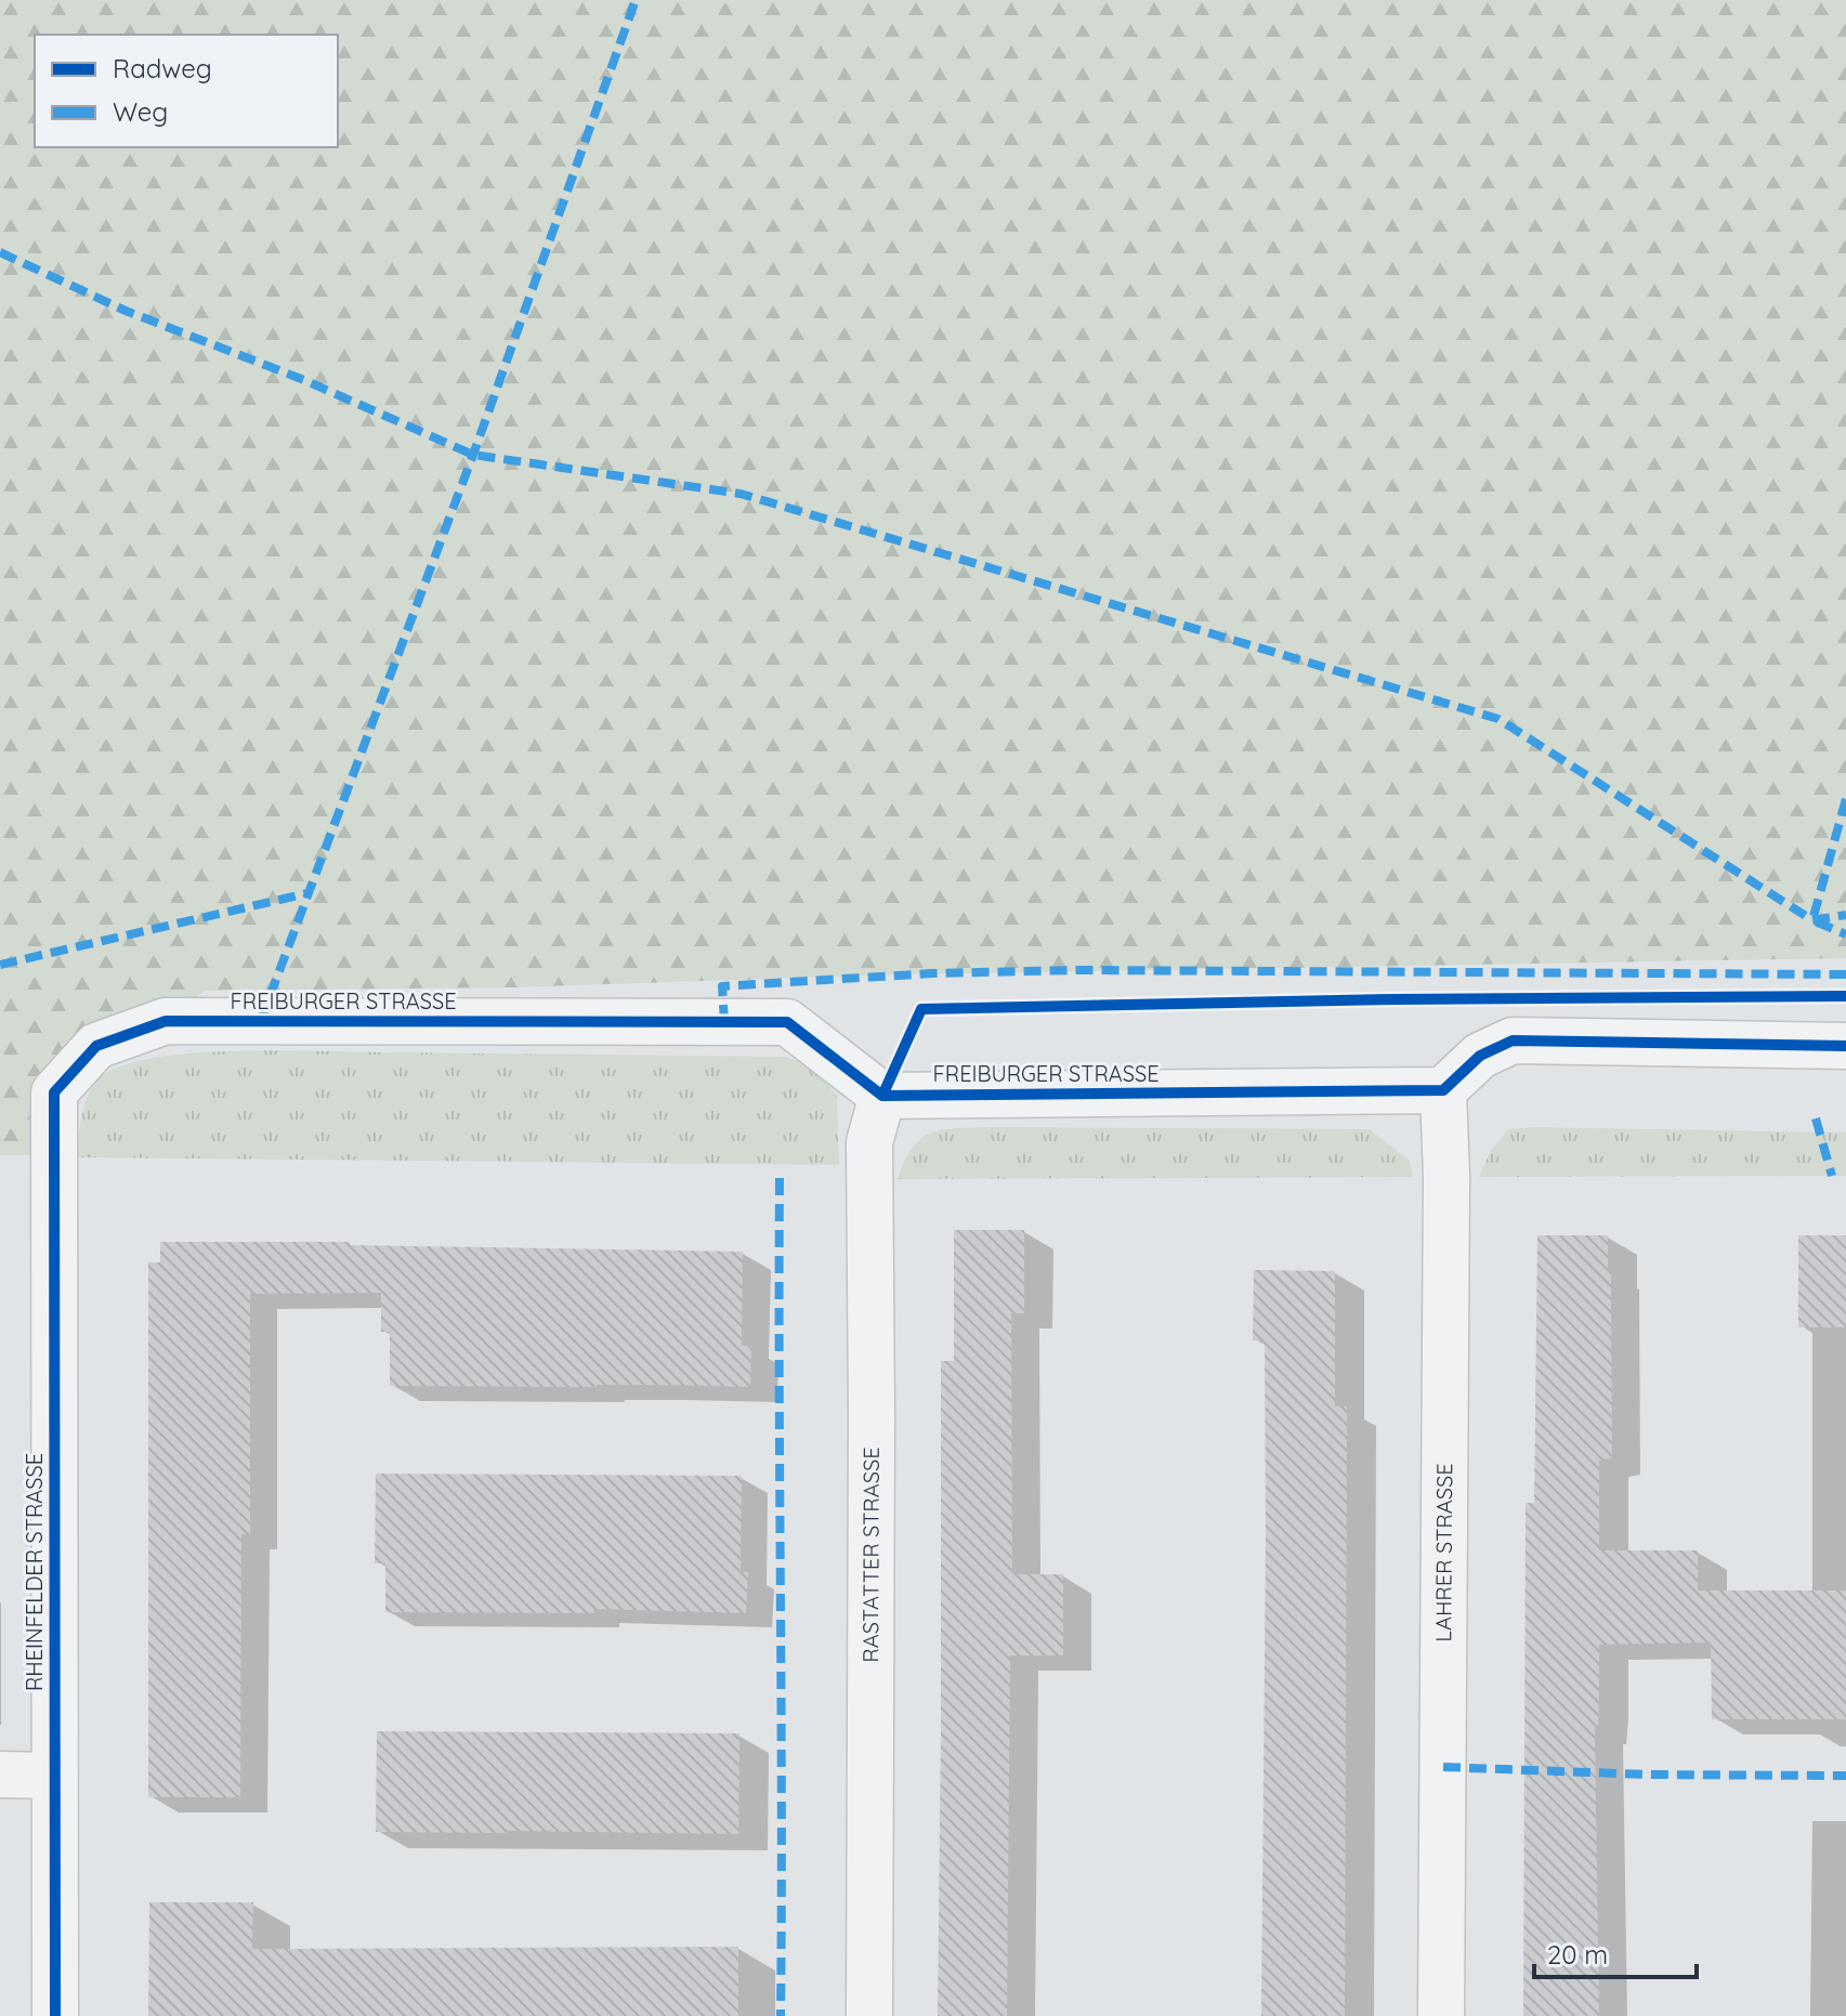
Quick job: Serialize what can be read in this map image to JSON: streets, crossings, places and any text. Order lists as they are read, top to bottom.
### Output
{
  "streets": {
    "street": [
      "FREIBURGER STRASSE",
      "LAHRER STRASSE",
      "RASTATTER STRASSE",
      "RHEINFELDER STRASSE"
    ]
  },
  "crossings": [
    ["FREIBURGER STRASSE", "LAHRER STRASSE"],
    ["FREIBURGER STRASSE", "RASTATTER STRASSE"],
    ["FREIBURGER STRASSE", "RHEINFELDER STRASSE"]
  ],
  "legend": ["Radweg", "Weg"],
  "scale_bar": "20 m"
}
